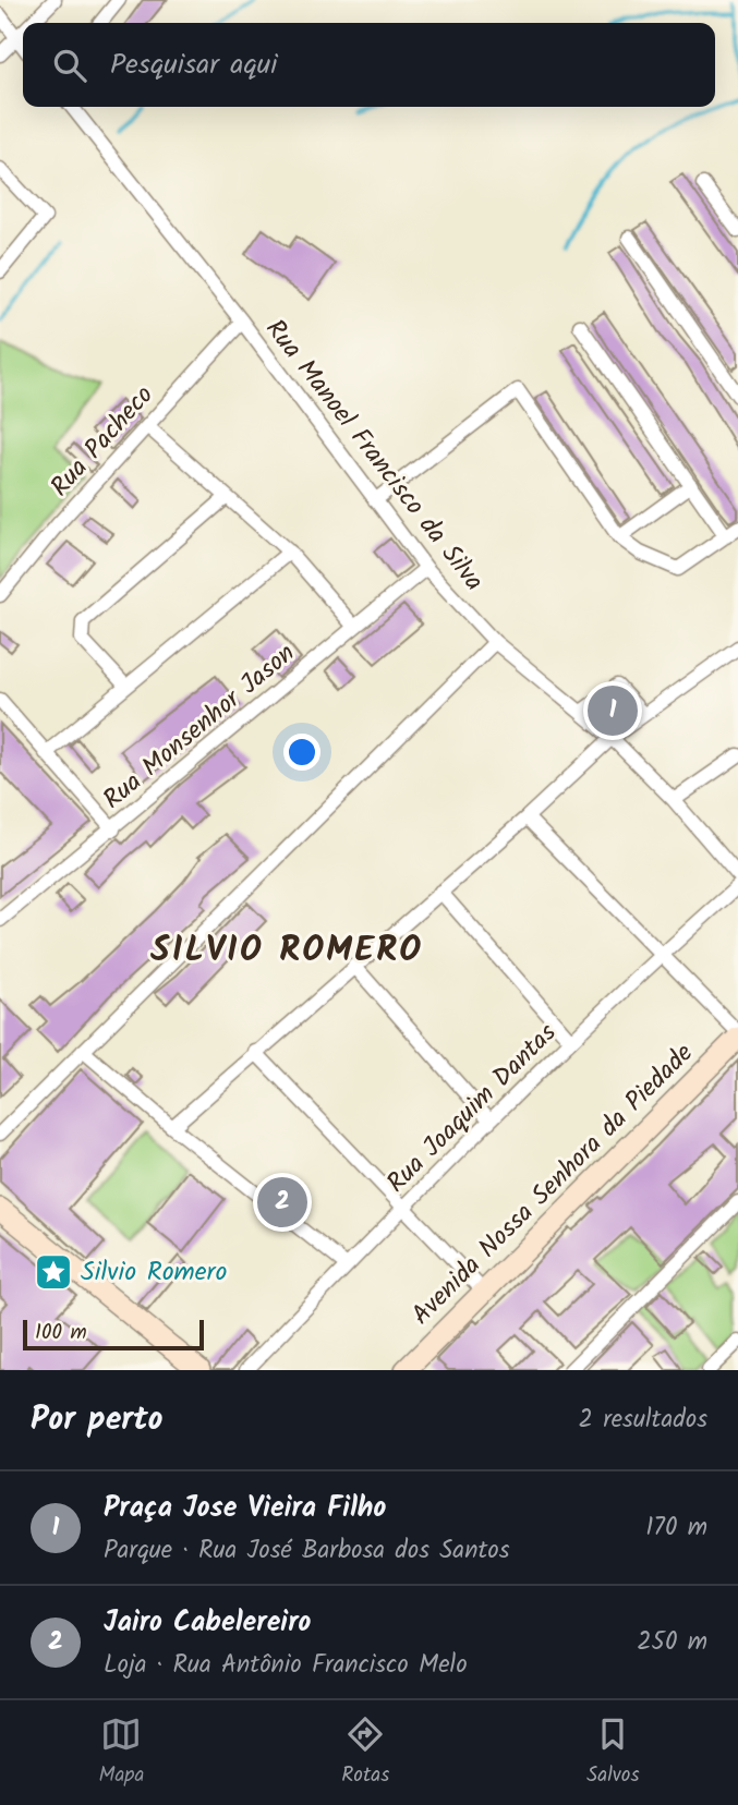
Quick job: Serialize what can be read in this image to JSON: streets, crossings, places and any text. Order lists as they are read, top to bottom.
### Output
{
  "streets": {
    "main road": ["Avenida Nossa Senhora da Piedade"],
    "street": [
      "Rua Pacheco",
      "Rua Manoel Francisco da Silva",
      "Rua Monsenhor Jason",
      "Rua Joaquim Dantas"
    ]
  },
  "crossings": [
    ["Rua Pacheco", "Rua Manoel Francisco da Silva"],
    ["Rua Manoel Francisco da Silva", "Rua Monsenhor Jason"]
  ],
  "districts": ["SILVIO ROMERO"],
  "places": {
    "place": ["Silvio Romero"]
  },
  "scale_bar": "100 m",
  "page": {
    "search": "Pesquisar aqui",
    "pins": ["1", "2"],
    "scale": "100 m",
    "heading": ["Por perto", "2 resultados"],
    "list": [
      {
        "mark": "1",
        "name": "Praça Jose Vieira Filho",
        "note": "Parque · Rua José Barbosa dos Santos",
        "value": "170 m"
      },
      {
        "mark": "2",
        "name": "Jairo Cabelereiro",
        "note": "Loja · Rua Antônio Francisco Melo",
        "value": "250 m"
      }
    ],
    "nav": ["Mapa", "Rotas", "Salvos"]
  }
}
